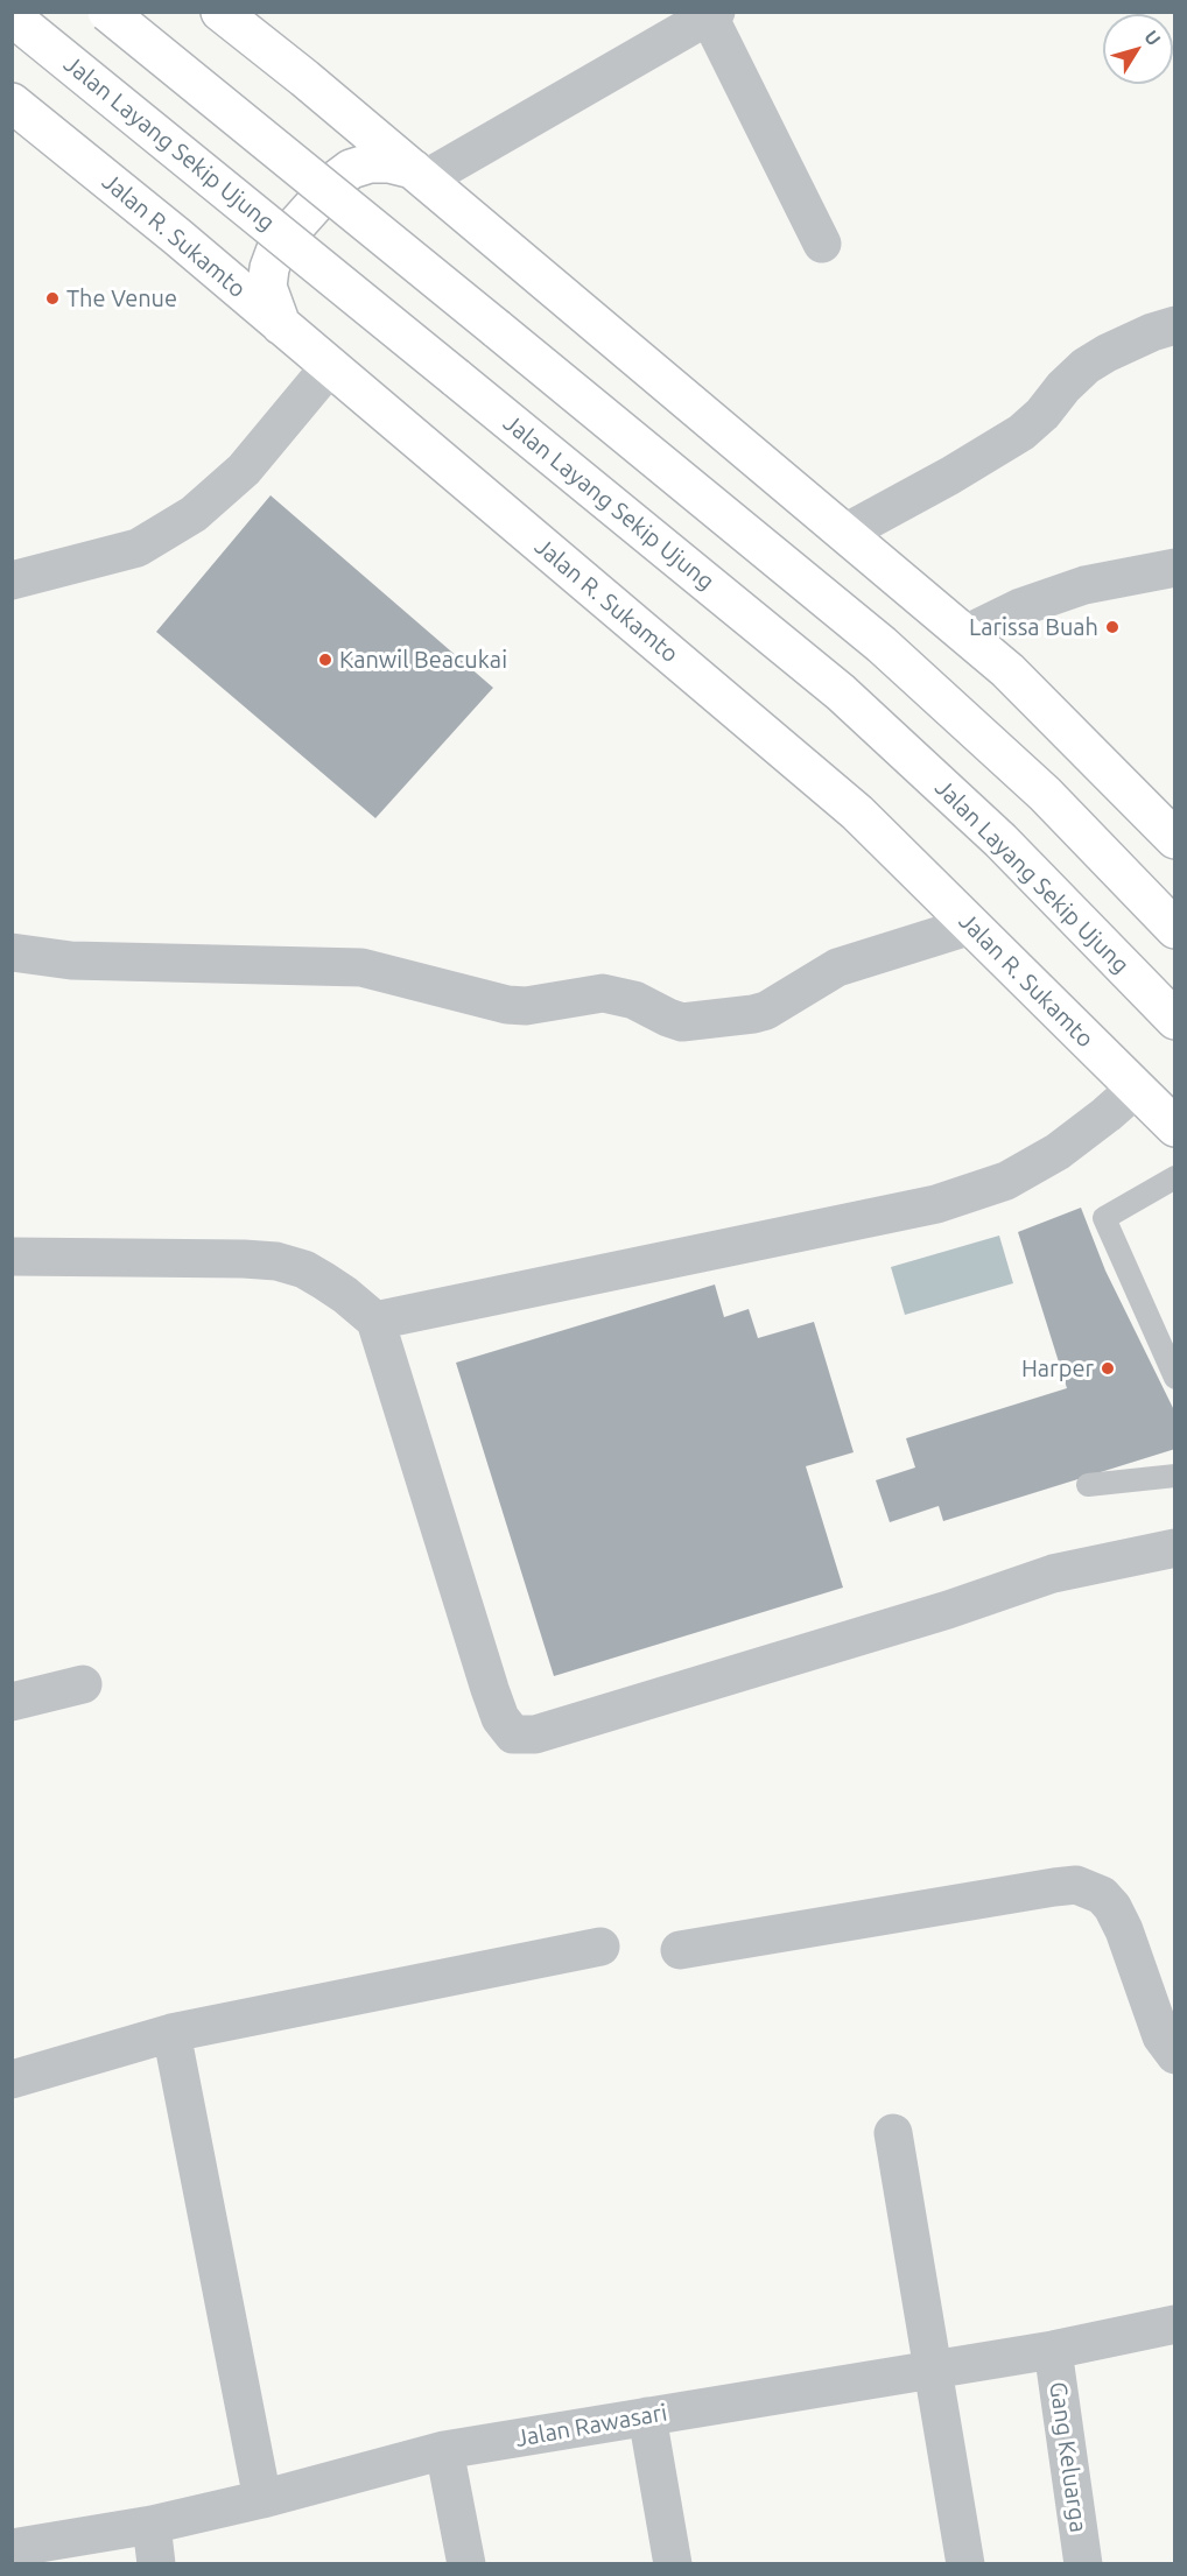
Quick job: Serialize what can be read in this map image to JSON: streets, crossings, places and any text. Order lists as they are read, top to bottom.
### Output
{
  "streets": {
    "highway": ["Jalan Layang Sekip Ujung", "Jalan R. Sukamto"],
    "street": ["Jalan Rawasari", "Gang Keluarga"]
  },
  "crossings": [
    ["Jalan Rawasari", "Gang Keluarga"]
  ],
  "places": [
    "The Venue",
    "Larissa Buah",
    "Kanwil Beacukai",
    "Harper"
  ],
  "north": "top right"
}
